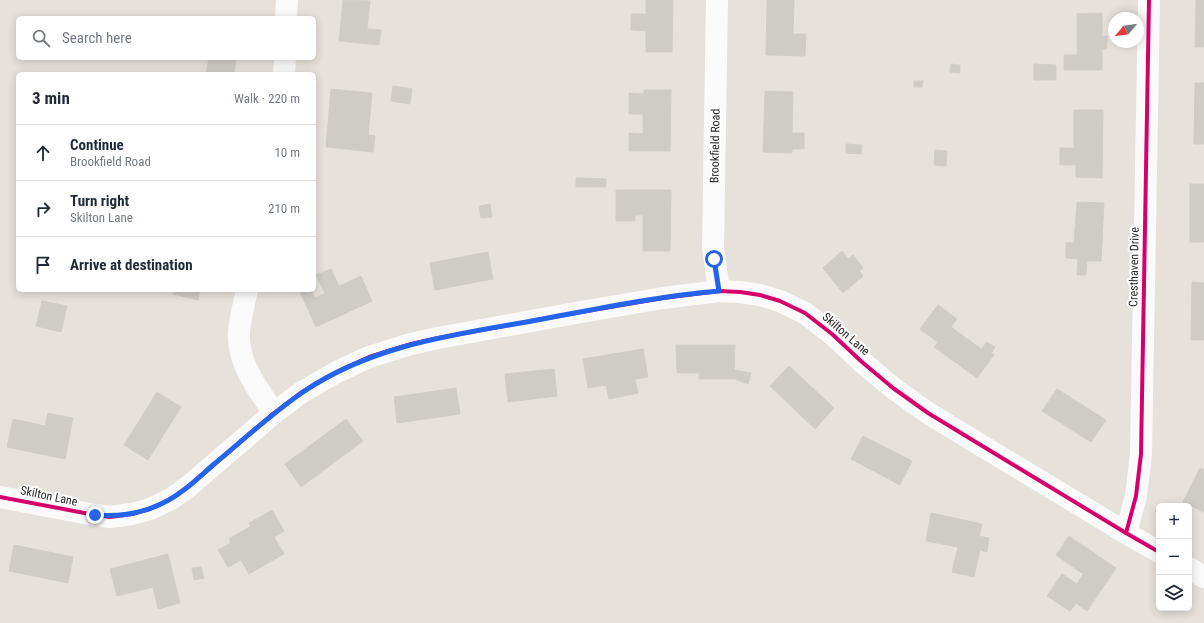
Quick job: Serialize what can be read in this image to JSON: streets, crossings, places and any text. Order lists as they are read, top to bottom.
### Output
{
  "streets": {
    "street": ["Brookfield Road", "Cresthaven Drive", "Skilton Lane"]
  },
  "crossings": [
    ["Brookfield Road", "Skilton Lane"],
    ["Cresthaven Drive", "Skilton Lane"]
  ],
  "north": "bottom left",
  "page": {
    "search": "Search here",
    "heading": ["3 min", "Walk · 220 m"],
    "list": [
      ["Continue", "Brookfield Road", "10 m"],
      ["Turn right", "Skilton Lane", "210 m"],
      "Arrive at destination"
    ],
    "map_buttons": ["+", "−"]
  }
}
